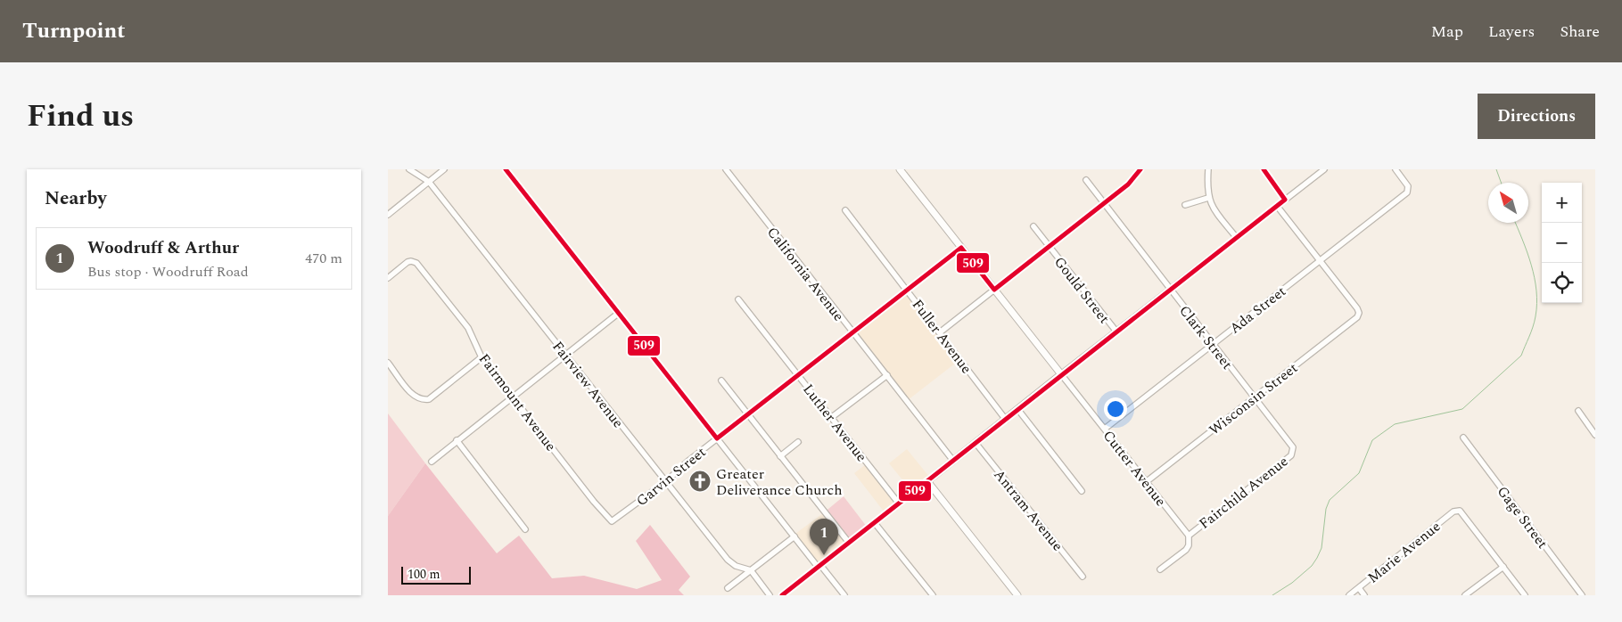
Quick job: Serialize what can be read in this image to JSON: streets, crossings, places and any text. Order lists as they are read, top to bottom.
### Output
{
  "streets": {
    "street": [
      "California Avenue",
      "Gould Street",
      "Ada Street",
      "Fuller Avenue",
      "Clark Street",
      "Fairview Avenue",
      "Wisconsin Street",
      "Fairmount Avenue",
      "Luther Avenue",
      "Cutter Avenue",
      "Garvin Street",
      "Fairchild Avenue",
      "Antram Avenue",
      "Gage Street",
      "Marie Avenue"
    ]
  },
  "crossings": [
    ["California Avenue", "Garvin Street"],
    ["Ada Street", "Clark Street"],
    ["Ada Street", "Wisconsin Street"],
    ["Ada Street", "Cutter Avenue"],
    ["Fuller Avenue", "Garvin Street"],
    ["Clark Street", "Wisconsin Street"],
    ["Clark Street", "Fairchild Avenue"],
    ["Fairview Avenue", "Garvin Street"],
    ["Wisconsin Street", "Cutter Avenue"],
    ["Fairmount Avenue", "Garvin Street"],
    ["Luther Avenue", "Garvin Street"],
    ["Cutter Avenue", "Garvin Street"],
    ["Cutter Avenue", "Fairchild Avenue"]
  ],
  "places": {
    "church": ["Greater Deliverance Church"]
  },
  "lines": ["transit line 509"],
  "scale_bar": "100 m",
  "north": "top left",
  "page": {
    "header": "Turnpoint",
    "nav": ["Map", "Layers", "Share"],
    "title": "Find us",
    "buttons": "Directions",
    "heading": "Nearby",
    "map_buttons": ["+", "−"],
    "list": [
      {
        "mark": "1",
        "name": "Woodruff & Arthur",
        "note": "Bus stop · Woodruff Road",
        "value": "470 m"
      }
    ],
    "pins": "1",
    "scale": "100 m"
  }
}
